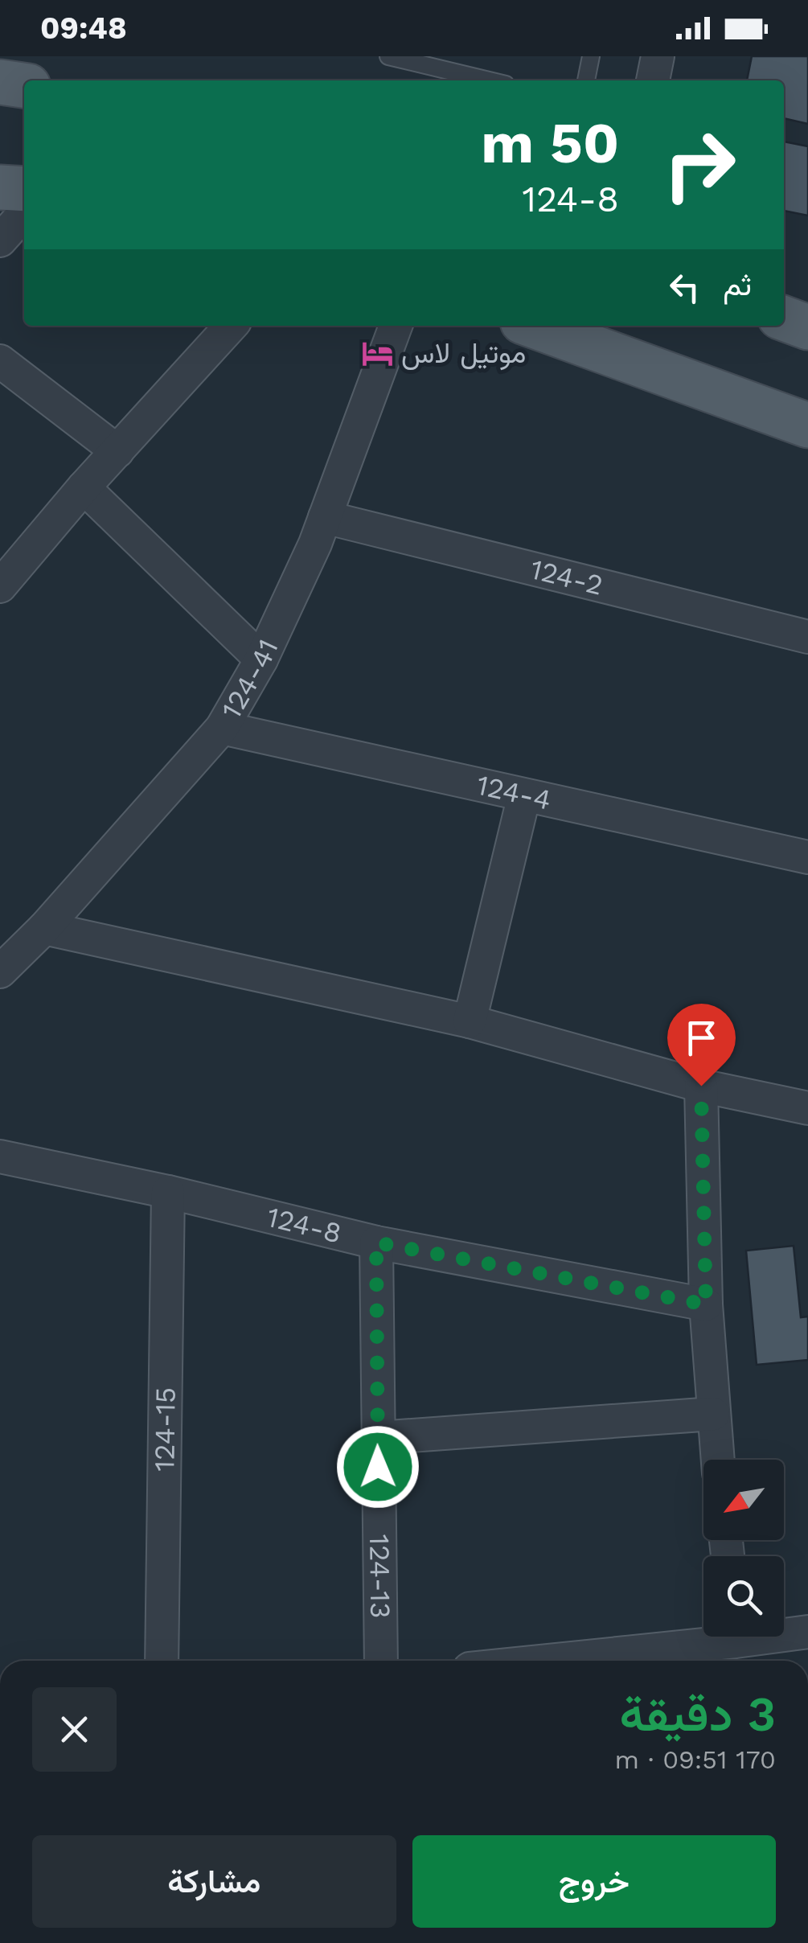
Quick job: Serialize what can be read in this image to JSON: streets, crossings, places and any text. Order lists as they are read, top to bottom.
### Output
{
  "streets": {
    "street": [
      "124-2",
      "124-41",
      "124-4",
      "124-8",
      "124-15",
      "124-13"
    ]
  },
  "crossings": [
    ["124-2", "124-41"],
    ["124-41", "124-4"],
    ["124-8", "124-15"],
    ["124-8", "124-13"]
  ],
  "places": {
    "hotel": ["موتيل لاس"]
  },
  "north": "bottom left",
  "page": {
    "status": "09:48",
    "turn": ["50 m", "124-8"],
    "then": "ثم",
    "heading": ["3 دقيقة", "170 m · 09:51"],
    "buttons": ["خروج", "مشاركة"]
  }
}
